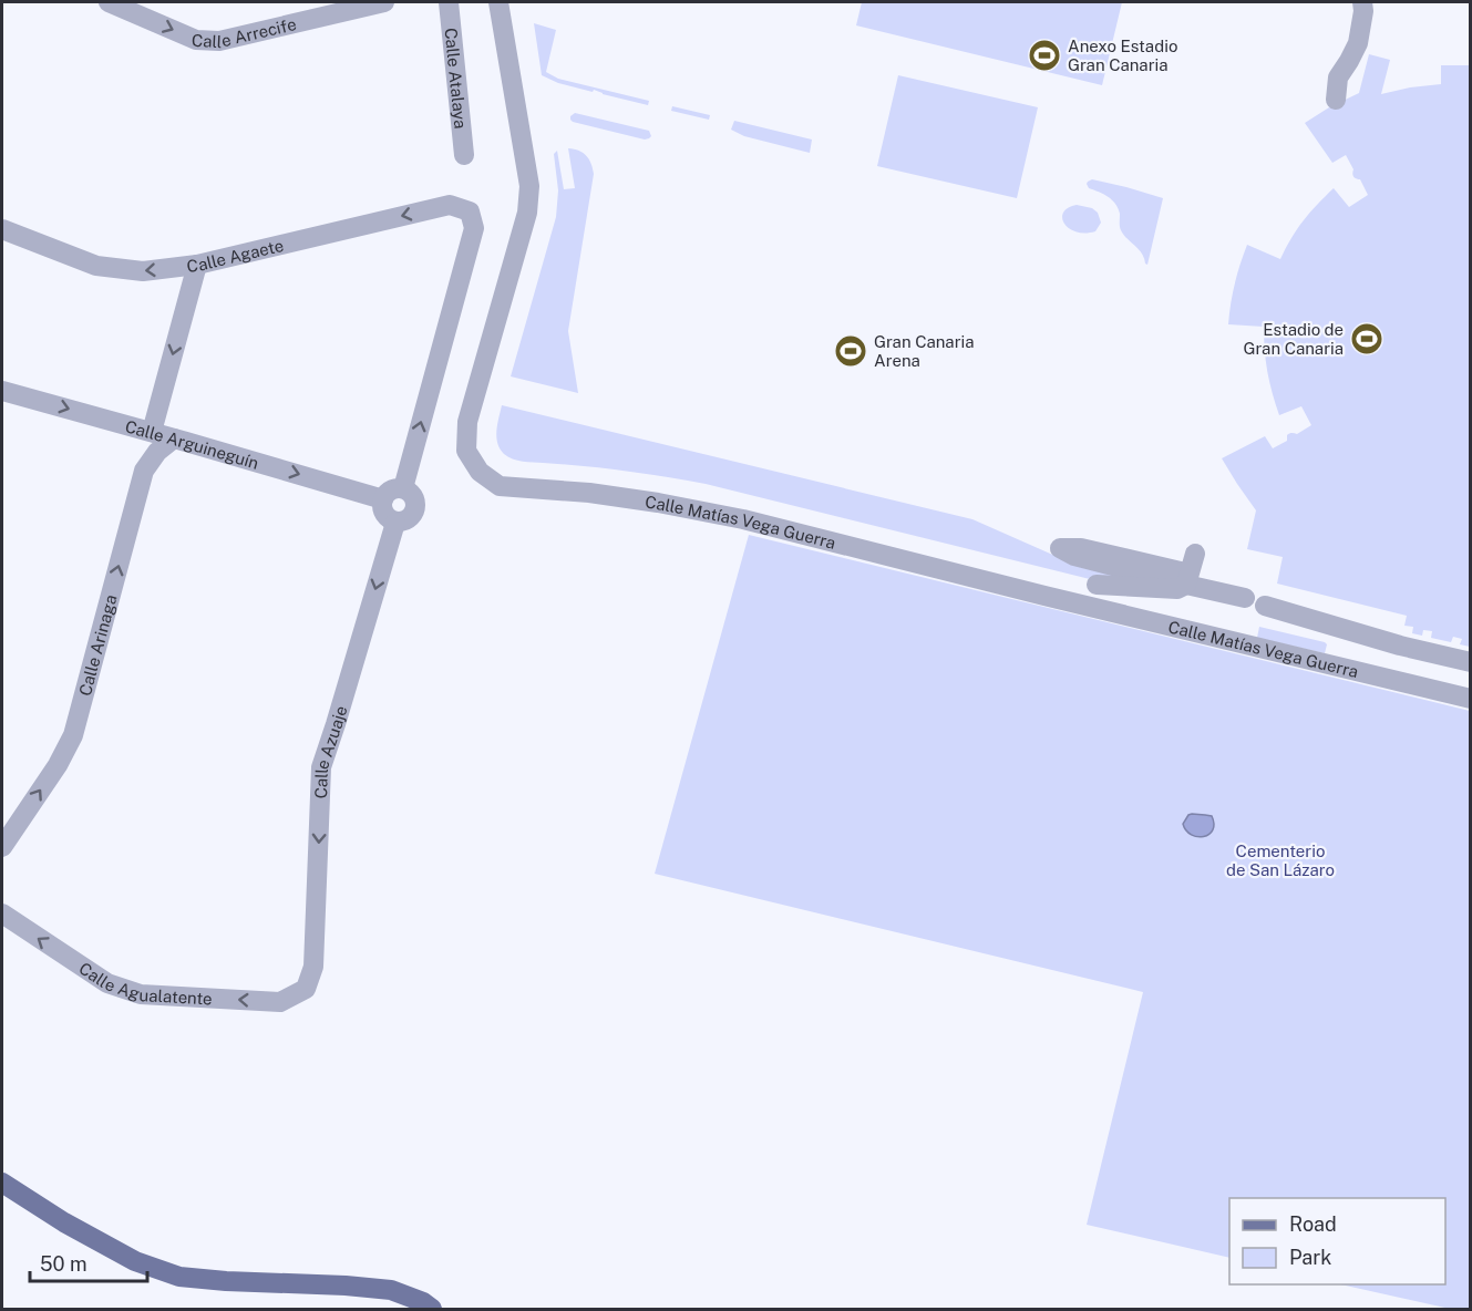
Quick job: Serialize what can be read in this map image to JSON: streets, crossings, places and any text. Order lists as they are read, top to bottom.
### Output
{
  "streets": {
    "street": [
      "Calle Arrecife",
      "Calle Atalaya",
      "Calle Agaete",
      "Calle Arguineguín",
      "Calle Matías Vega Guerra",
      "Calle Arinaga",
      "Calle Azuaje",
      "Calle Agualatente"
    ]
  },
  "crossings": [
    ["Calle Agaete", "Calle Arguineguín"],
    ["Calle Agaete", "Calle Azuaje"],
    ["Calle Arguineguín", "Calle Arinaga"],
    ["Calle Arguineguín", "Calle Azuaje"],
    ["Calle Azuaje", "Calle Agualatente"]
  ],
  "one_way": [
    "Calle Arrecife",
    "Calle Arguineguín",
    "Calle Arinaga",
    "Calle Azuaje",
    "Calle Agualatente"
  ],
  "parks": ["Cementerio de San Lázaro"],
  "places": {
    "sports": ["Anexo Estadio Gran Canaria", "Estadio de Gran Canaria", "Gran Canaria Arena"]
  },
  "legend": ["Road", "Park"],
  "scale_bar": "50 m"
}
